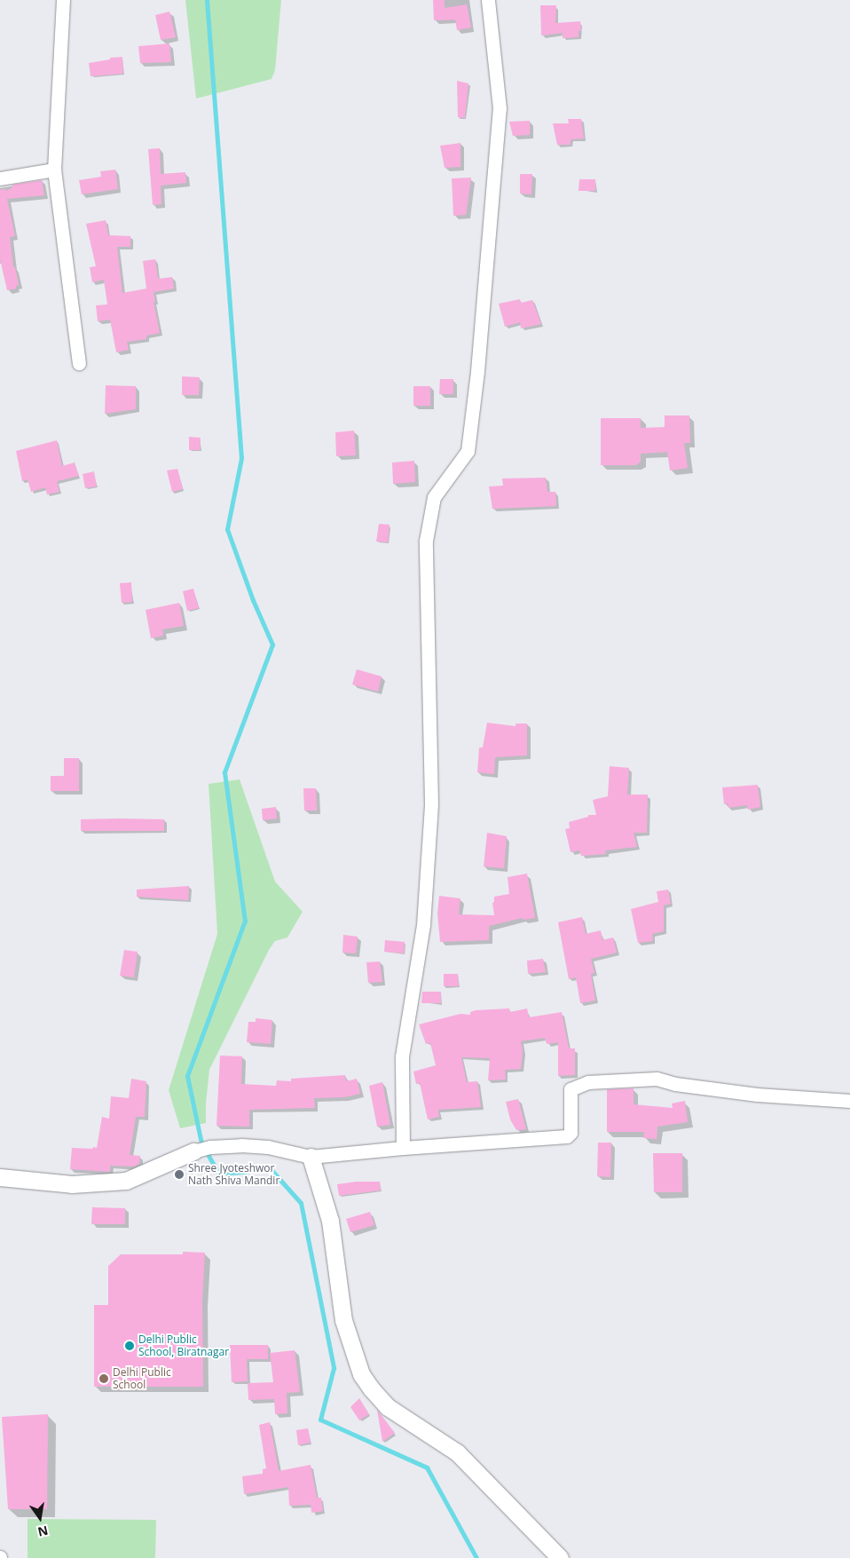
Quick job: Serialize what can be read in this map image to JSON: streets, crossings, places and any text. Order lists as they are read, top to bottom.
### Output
{
  "places": ["Shree Jyoteshwor Nath Shiva Mandir", "Delhi Public School, Biratnagar", "Delhi Public School"],
  "north": "bottom"
}
